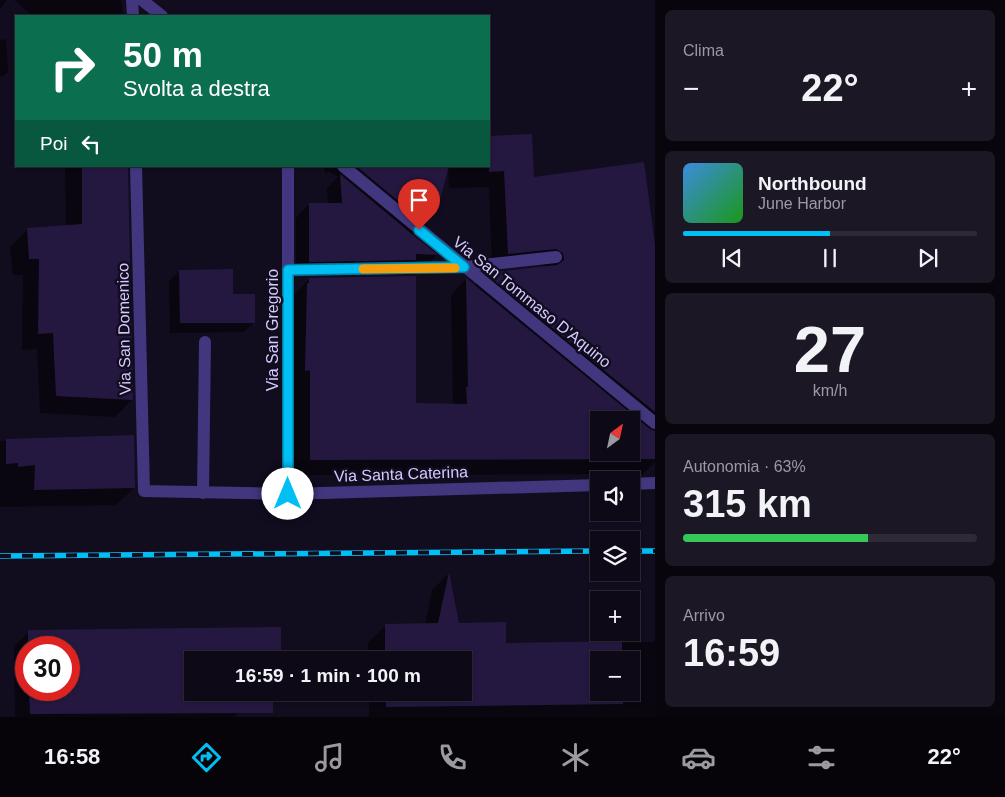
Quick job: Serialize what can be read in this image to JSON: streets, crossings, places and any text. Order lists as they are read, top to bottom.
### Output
{
  "streets": {
    "street": [
      "Via San Tommaso D'Aquino",
      "Via San Domenico",
      "Via San Gregorio",
      "Via Santa Caterina"
    ]
  },
  "crossings": [
    ["Via San Domenico", "Via Santa Caterina"],
    ["Via San Gregorio", "Via Santa Caterina"]
  ],
  "north": "top right",
  "page": {
    "tile": [
      "Clima",
      ["27", "km/h"],
      ["Autonomia · 63%", "315 km"],
      ["Arrivo", "16:59"]
    ],
    "turn": ["50 m", "Svolta a destra"],
    "heat": ["−", "22°", "+"],
    "then": "Poi",
    "song": ["Northbound", "June Harbor"],
    "map_buttons": ["+", "−"],
    "limit": "30",
    "trip": "16:59 · 1 min · 100 m",
    "tabs": ["16:58", "22°"]
  }
}
